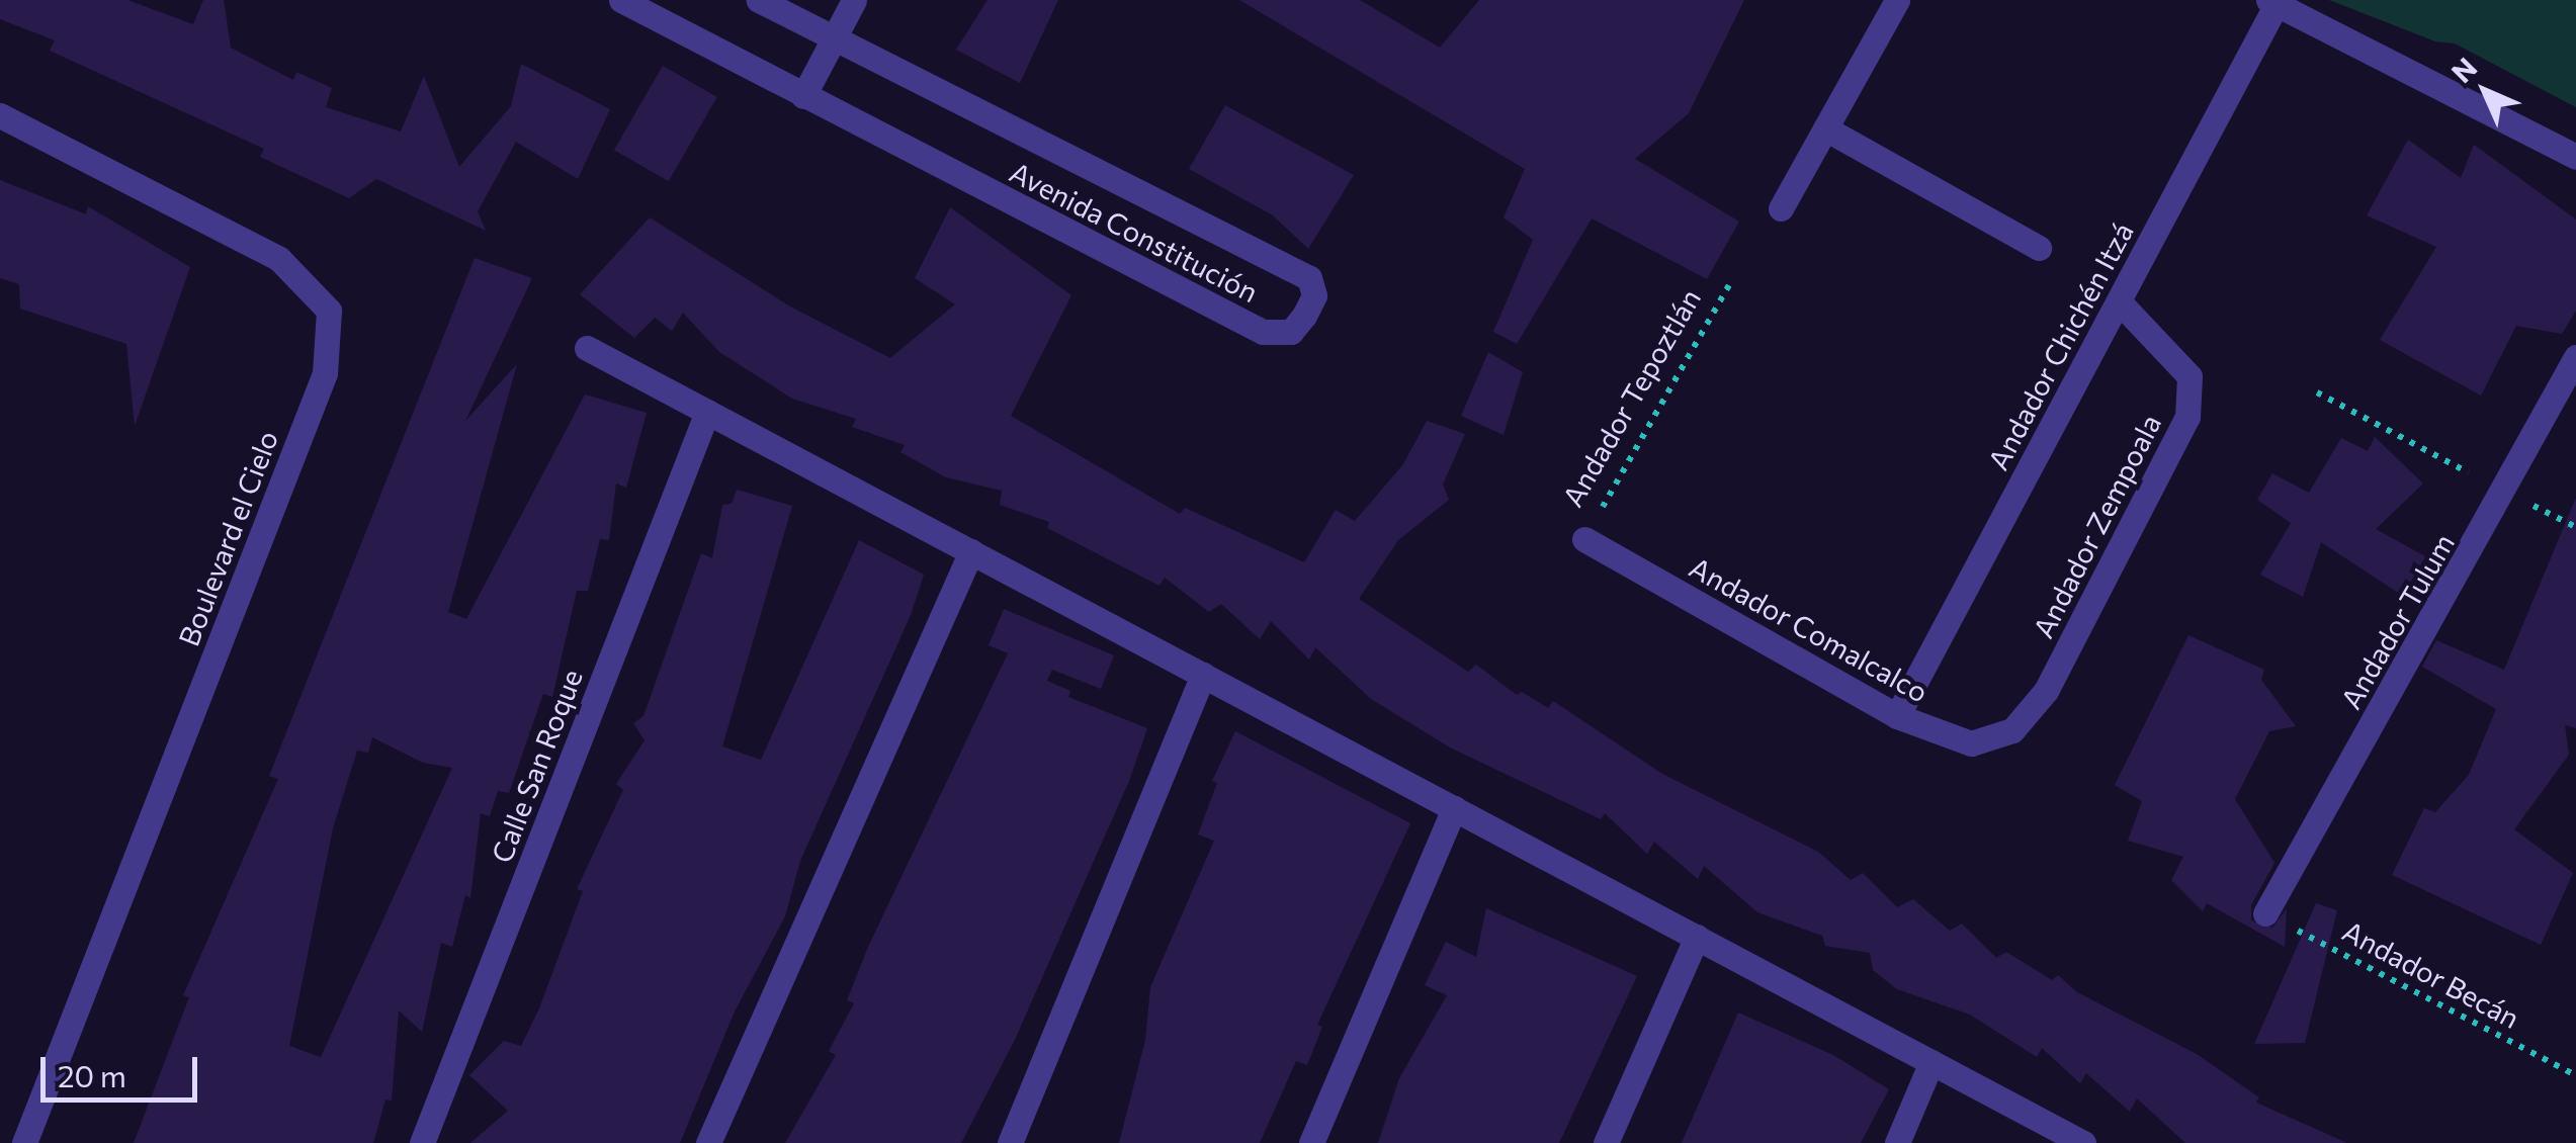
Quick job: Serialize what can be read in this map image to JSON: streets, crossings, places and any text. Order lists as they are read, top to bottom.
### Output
{
  "streets": {
    "street": [
      "Avenida Constitución",
      "Andador Chichén Itzá",
      "Andador Zempoala",
      "Boulevard el Cielo",
      "Andador Tulum",
      "Andador Comalcalco",
      "Calle San Roque"
    ],
    "path": ["Andador Tepoztlán", "Andador Becán"]
  },
  "crossings": [
    ["Andador Chichén Itzá", "Andador Zempoala"],
    ["Andador Chichén Itzá", "Andador Comalcalco"],
    ["Andador Tepoztlán", "Andador Comalcalco"],
    ["Andador Zempoala", "Andador Comalcalco"],
    ["Andador Tulum", "Andador Becán"]
  ],
  "scale_bar": "20 m",
  "north": "top left"
}
